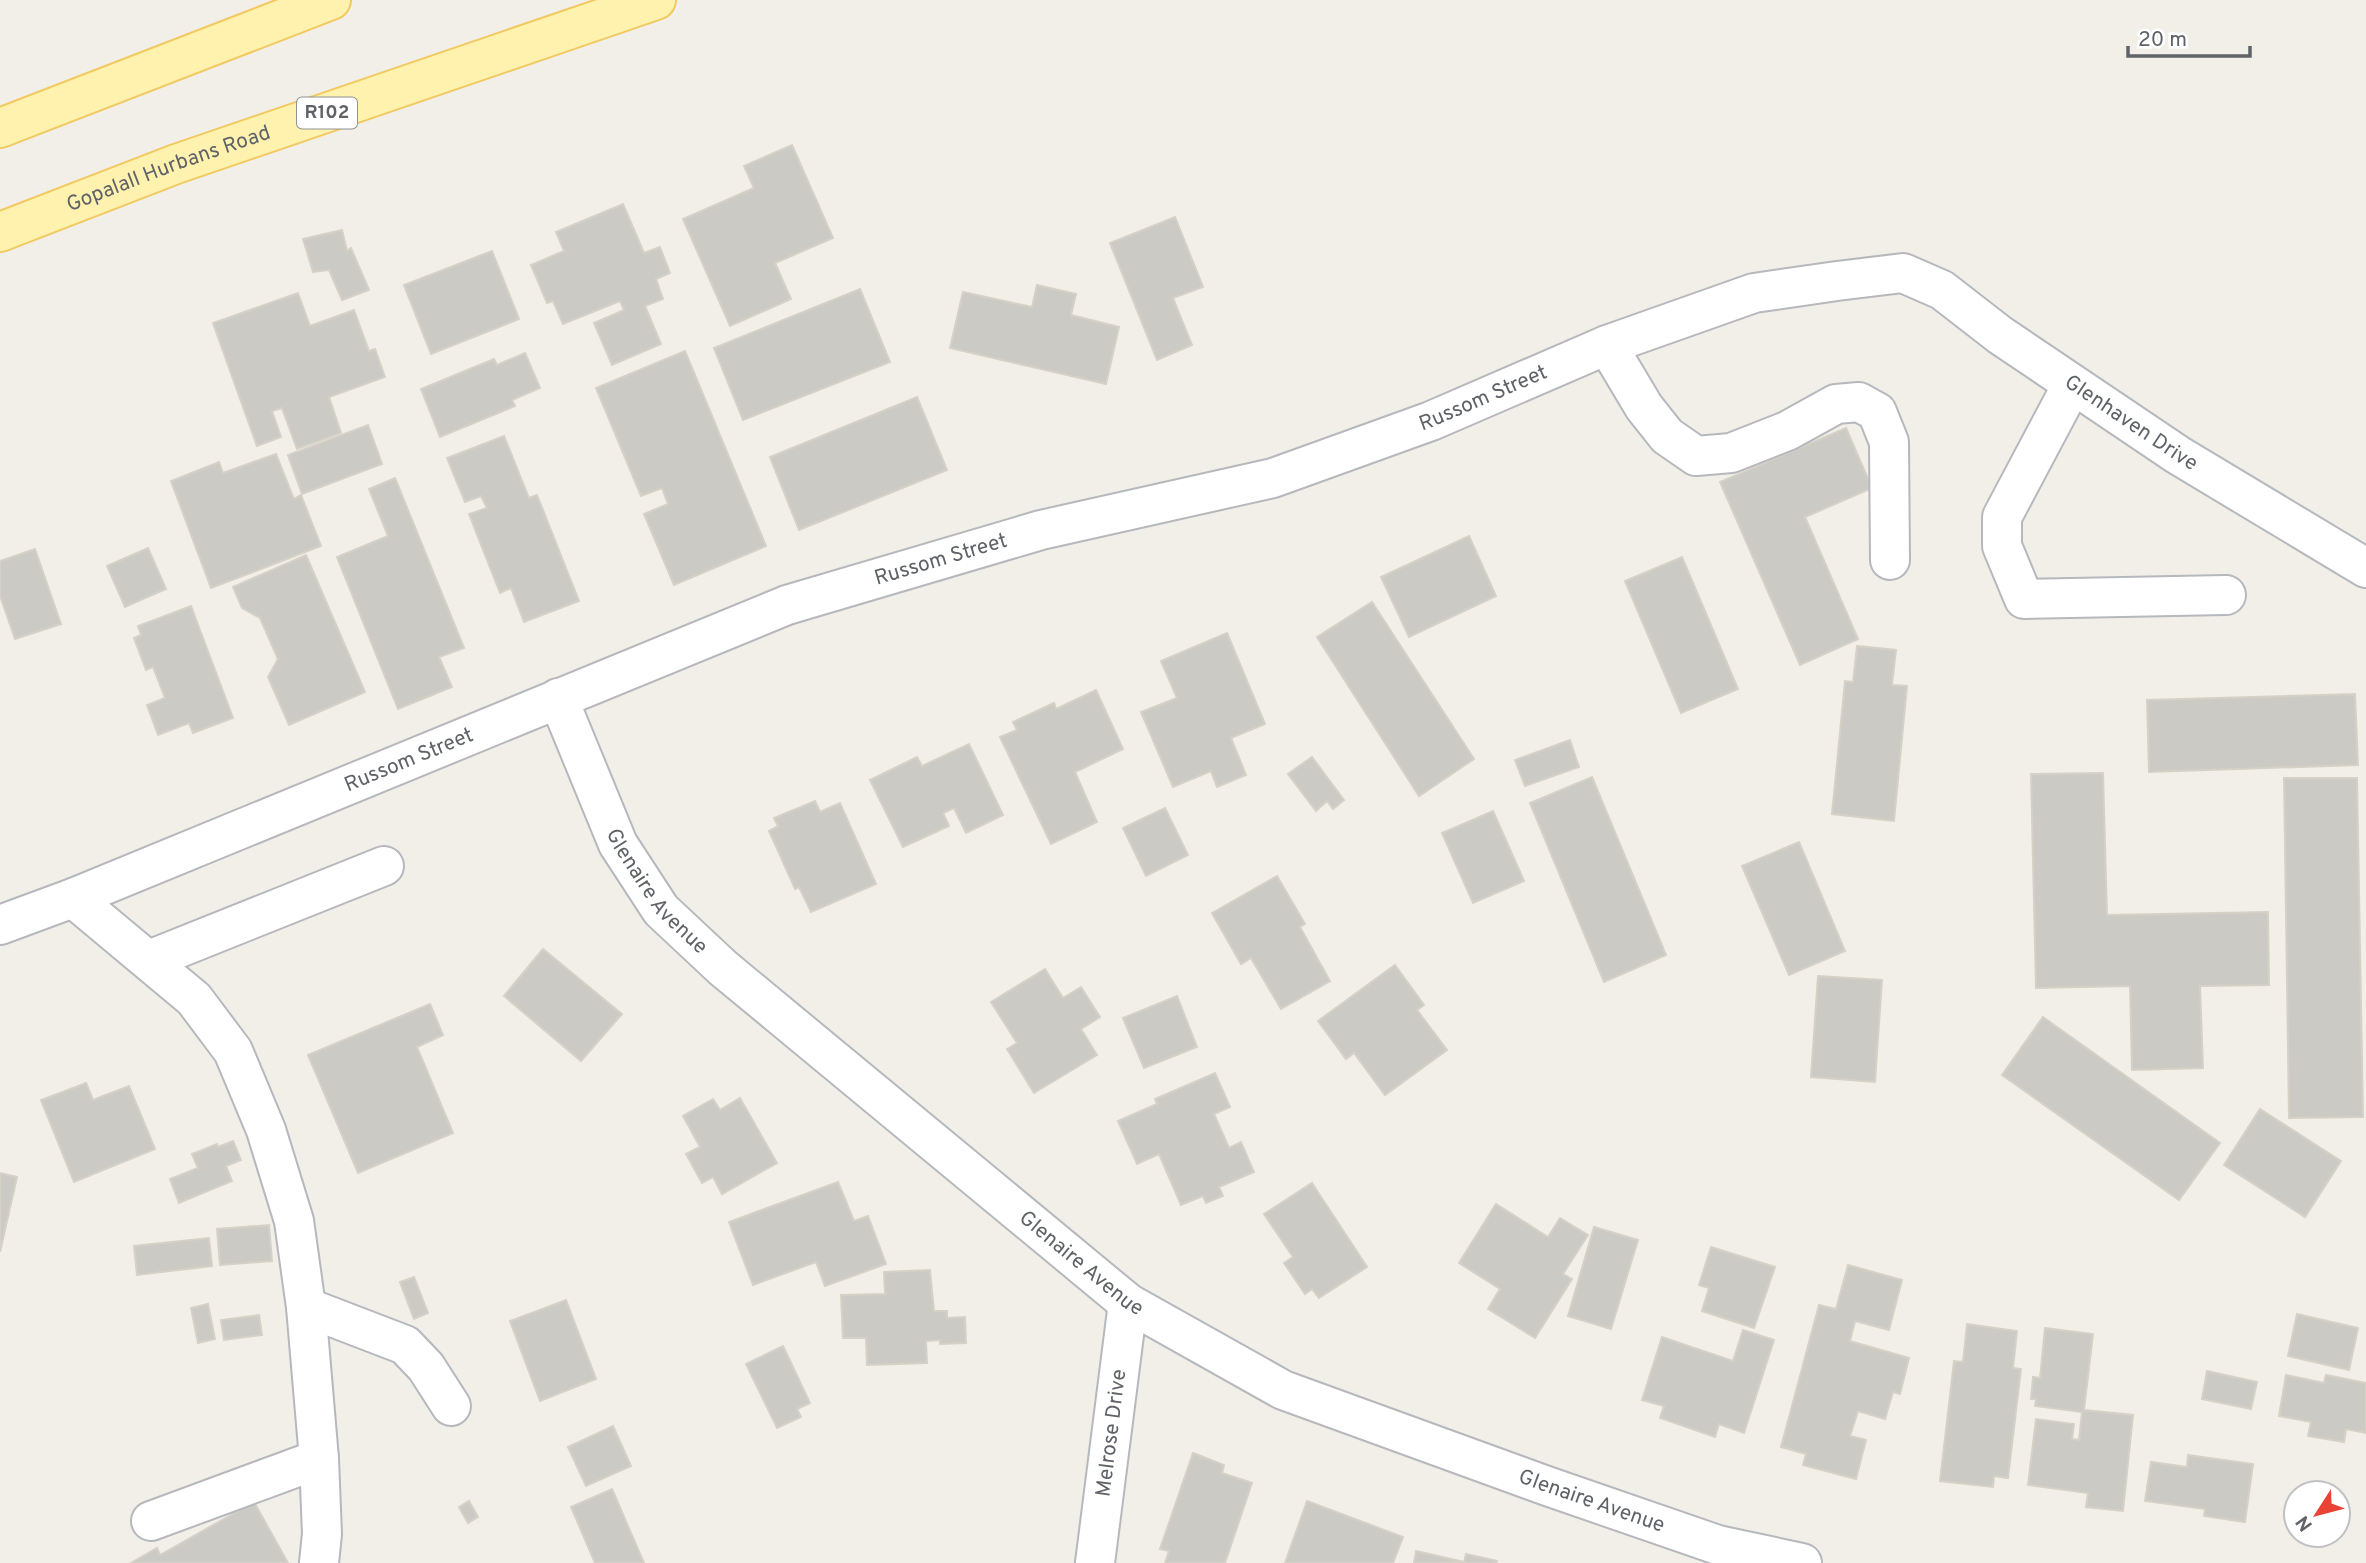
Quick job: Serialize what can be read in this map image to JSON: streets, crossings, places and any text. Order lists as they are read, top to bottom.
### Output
{
  "streets": {
    "main road": ["R102", "Gopalall Hurbans Road"],
    "street": [
      "Russom Street",
      "Glenhaven Drive",
      "Glenaire Avenue",
      "Melrose Drive"
    ]
  },
  "crossings": [
    ["Russom Street", "Glenhaven Drive"],
    ["Russom Street", "Glenaire Avenue"],
    ["Glenaire Avenue", "Melrose Drive"]
  ],
  "scale_bar": "20 m",
  "north": "bottom left"
}
